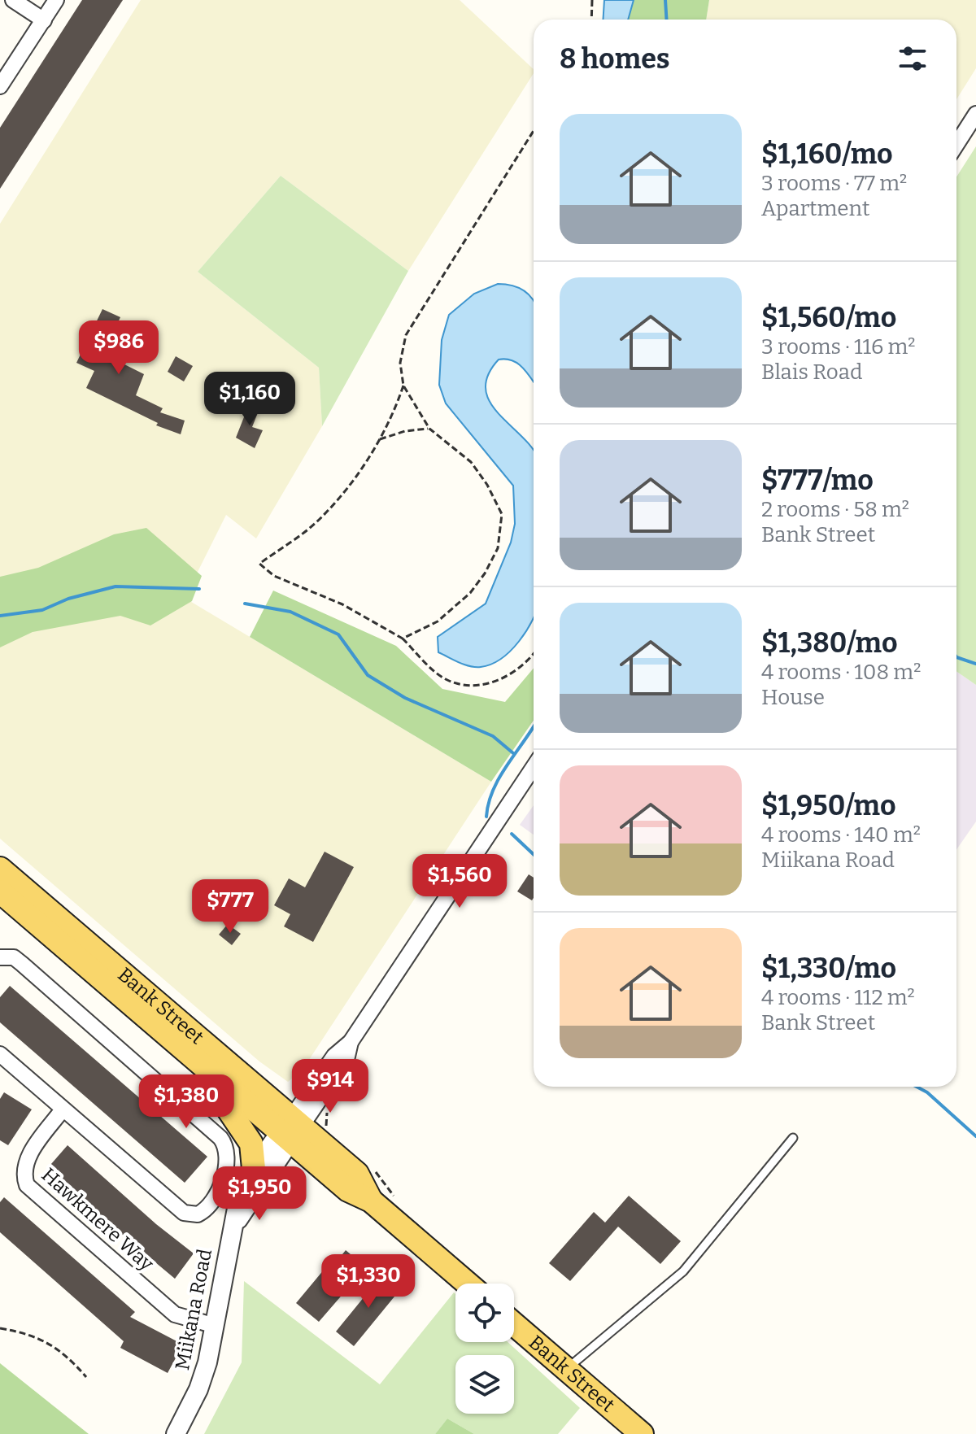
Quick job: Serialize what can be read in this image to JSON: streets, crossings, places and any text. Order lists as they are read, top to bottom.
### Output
{
  "streets": {
    "main road": ["Bank Street"],
    "street": ["Hawkmere Way", "Miikana Road"]
  },
  "crossings": [
    ["Bank Street", "Miikana Road"],
    ["Hawkmere Way", "Miikana Road"]
  ],
  "page": {
    "heading": "8 homes",
    "list": [
      {
        "name": "$1,160/mo",
        "note": "3 rooms · 77 m² · Apartment"
      },
      {
        "name": "$1,560/mo",
        "note": "3 rooms · 116 m² · Blais Road"
      },
      {
        "name": "$777/mo",
        "note": "2 rooms · 58 m² · Bank Street"
      },
      {
        "name": "$1,380/mo",
        "note": "4 rooms · 108 m² · House"
      },
      {
        "name": "$1,950/mo",
        "note": "4 rooms · 140 m² · Miikana Road"
      },
      {
        "name": "$1,330/mo",
        "note": "4 rooms · 112 m² · Bank Street"
      }
    ],
    "price": [
      "$986",
      "$1,160",
      "$1,560",
      "$777",
      "$914",
      "$1,380",
      "$1,950",
      "$1,330"
    ]
  }
}
